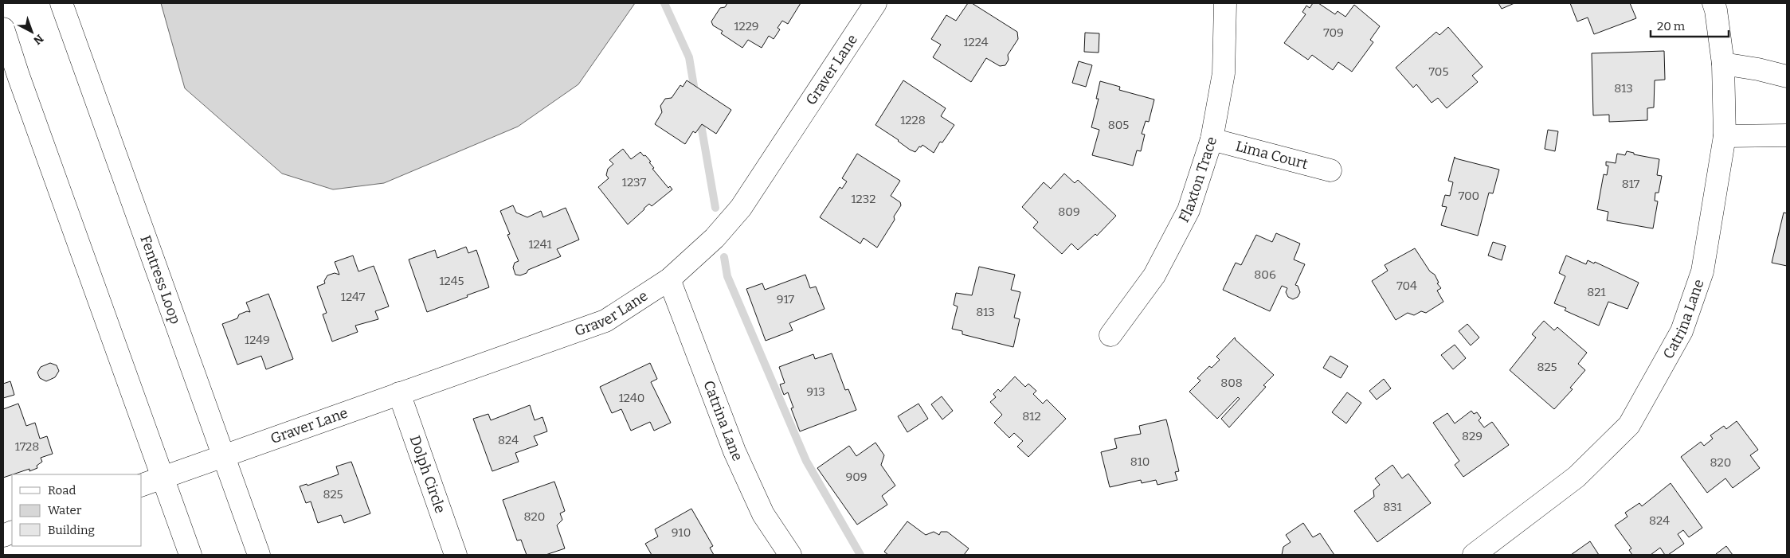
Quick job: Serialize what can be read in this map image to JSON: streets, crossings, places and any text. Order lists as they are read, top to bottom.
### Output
{
  "streets": {
    "street": [
      "Graver Lane",
      "Lima Court",
      "Flaxton Trace",
      "Fentress Loop",
      "Catrina Lane",
      "Dolph Circle"
    ]
  },
  "crossings": [
    ["Graver Lane", "Fentress Loop"],
    ["Graver Lane", "Catrina Lane"],
    ["Graver Lane", "Dolph Circle"],
    ["Lima Court", "Flaxton Trace"]
  ],
  "house_numbers": [
    "1229",
    "709",
    "1224",
    "705",
    "813",
    "1228",
    "805",
    "1237",
    "817",
    "700",
    "1232",
    "809",
    "1241",
    "806",
    "1245",
    "704",
    "821",
    "1247",
    "917",
    "813",
    "1249",
    "825",
    "808",
    "913",
    "1240",
    "812",
    "829",
    "824",
    "1728",
    "810",
    "820",
    "909",
    "825",
    "831",
    "820",
    "824",
    "910"
  ],
  "legend": ["Road", "Water", "Building"],
  "scale_bar": "20 m",
  "north": "bottom right"
}
